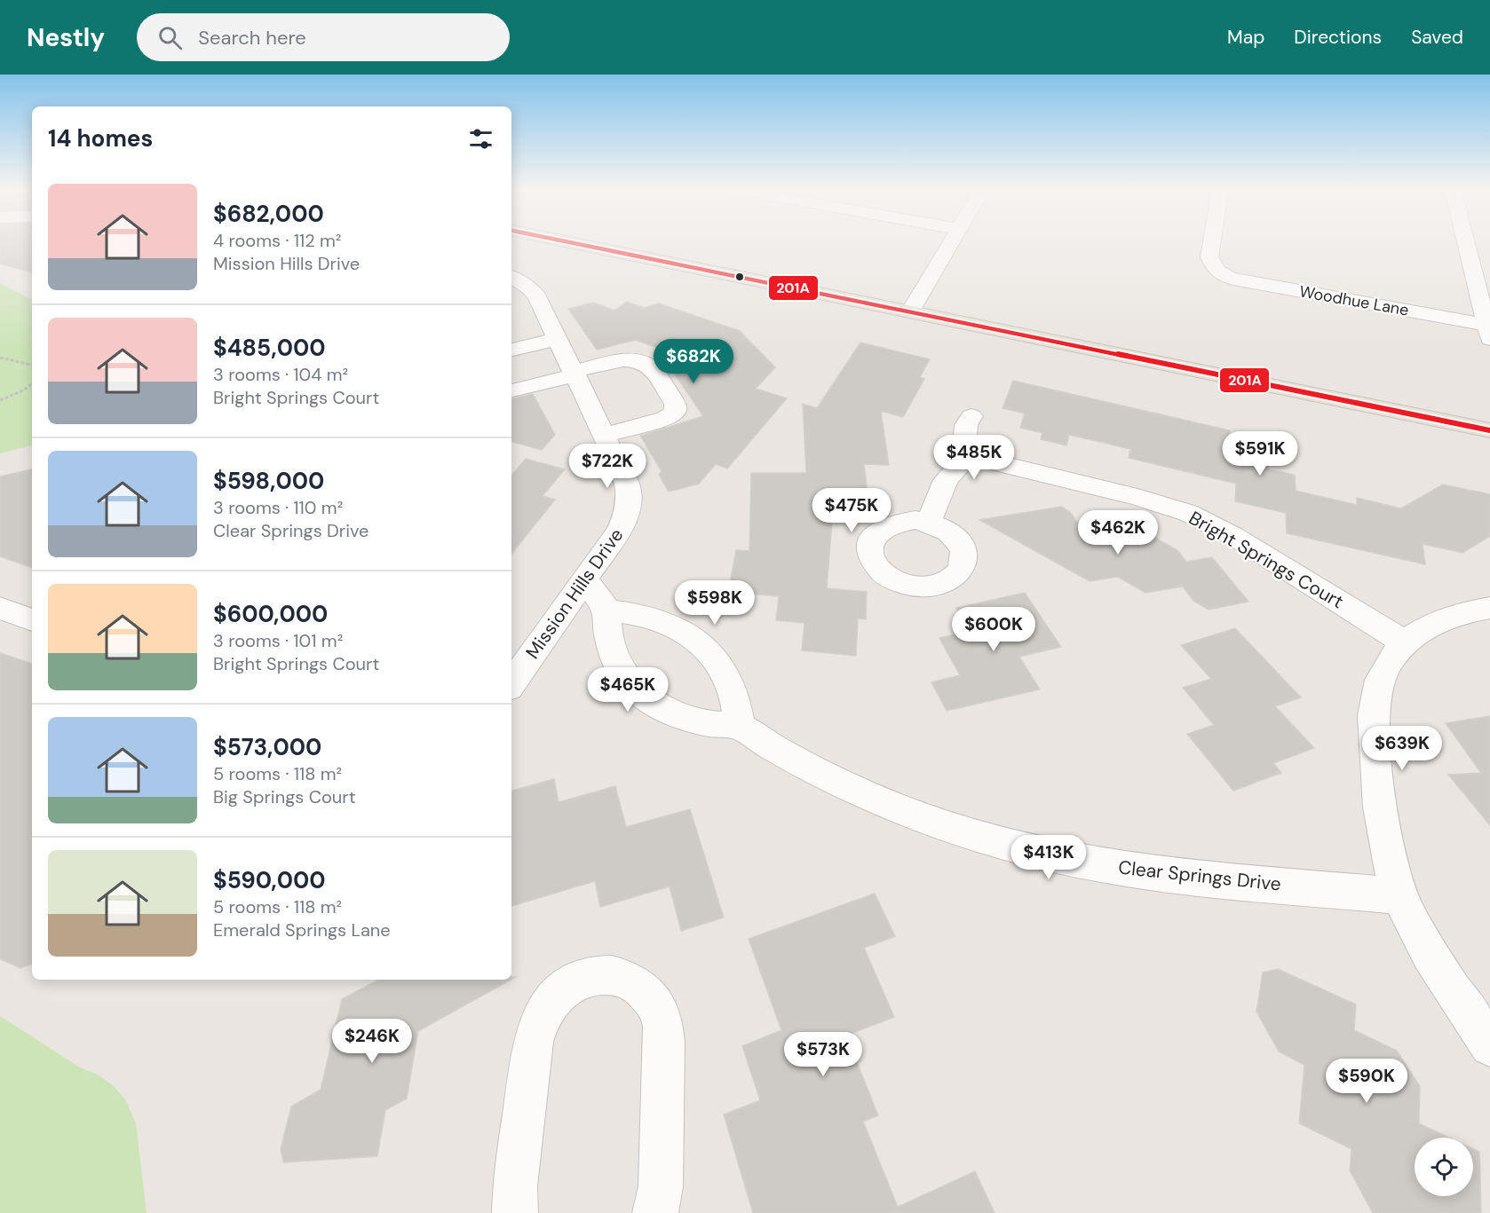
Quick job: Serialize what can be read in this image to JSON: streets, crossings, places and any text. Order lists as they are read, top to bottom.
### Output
{
  "streets": {
    "street": [
      "Woodhue Lane",
      "Bright Springs Court",
      "Mission Hills Drive",
      "Clear Springs Drive"
    ]
  },
  "lines": ["transit line 201A"],
  "page": {
    "header": "Nestly",
    "search": "Search here",
    "nav": ["Map", "Directions", "Saved"],
    "heading": "14 homes",
    "list": [
      {
        "name": "$682,000",
        "note": "4 rooms · 112 m² · Mission Hills Drive"
      },
      {
        "name": "$485,000",
        "note": "3 rooms · 104 m² · Bright Springs Court"
      },
      {
        "name": "$598,000",
        "note": "3 rooms · 110 m² · Clear Springs Drive"
      },
      {
        "name": "$600,000",
        "note": "3 rooms · 101 m² · Bright Springs Court"
      },
      {
        "name": "$573,000",
        "note": "5 rooms · 118 m² · Big Springs Court"
      },
      {
        "name": "$590,000",
        "note": "5 rooms · 118 m² · Emerald Springs Lane"
      }
    ],
    "price": [
      "$682K",
      "$591K",
      "$485K",
      "$722K",
      "$475K",
      "$462K",
      "$598K",
      "$600K",
      "$465K",
      "$639K",
      "$413K",
      "$246K",
      "$573K",
      "$590K"
    ]
  }
}
